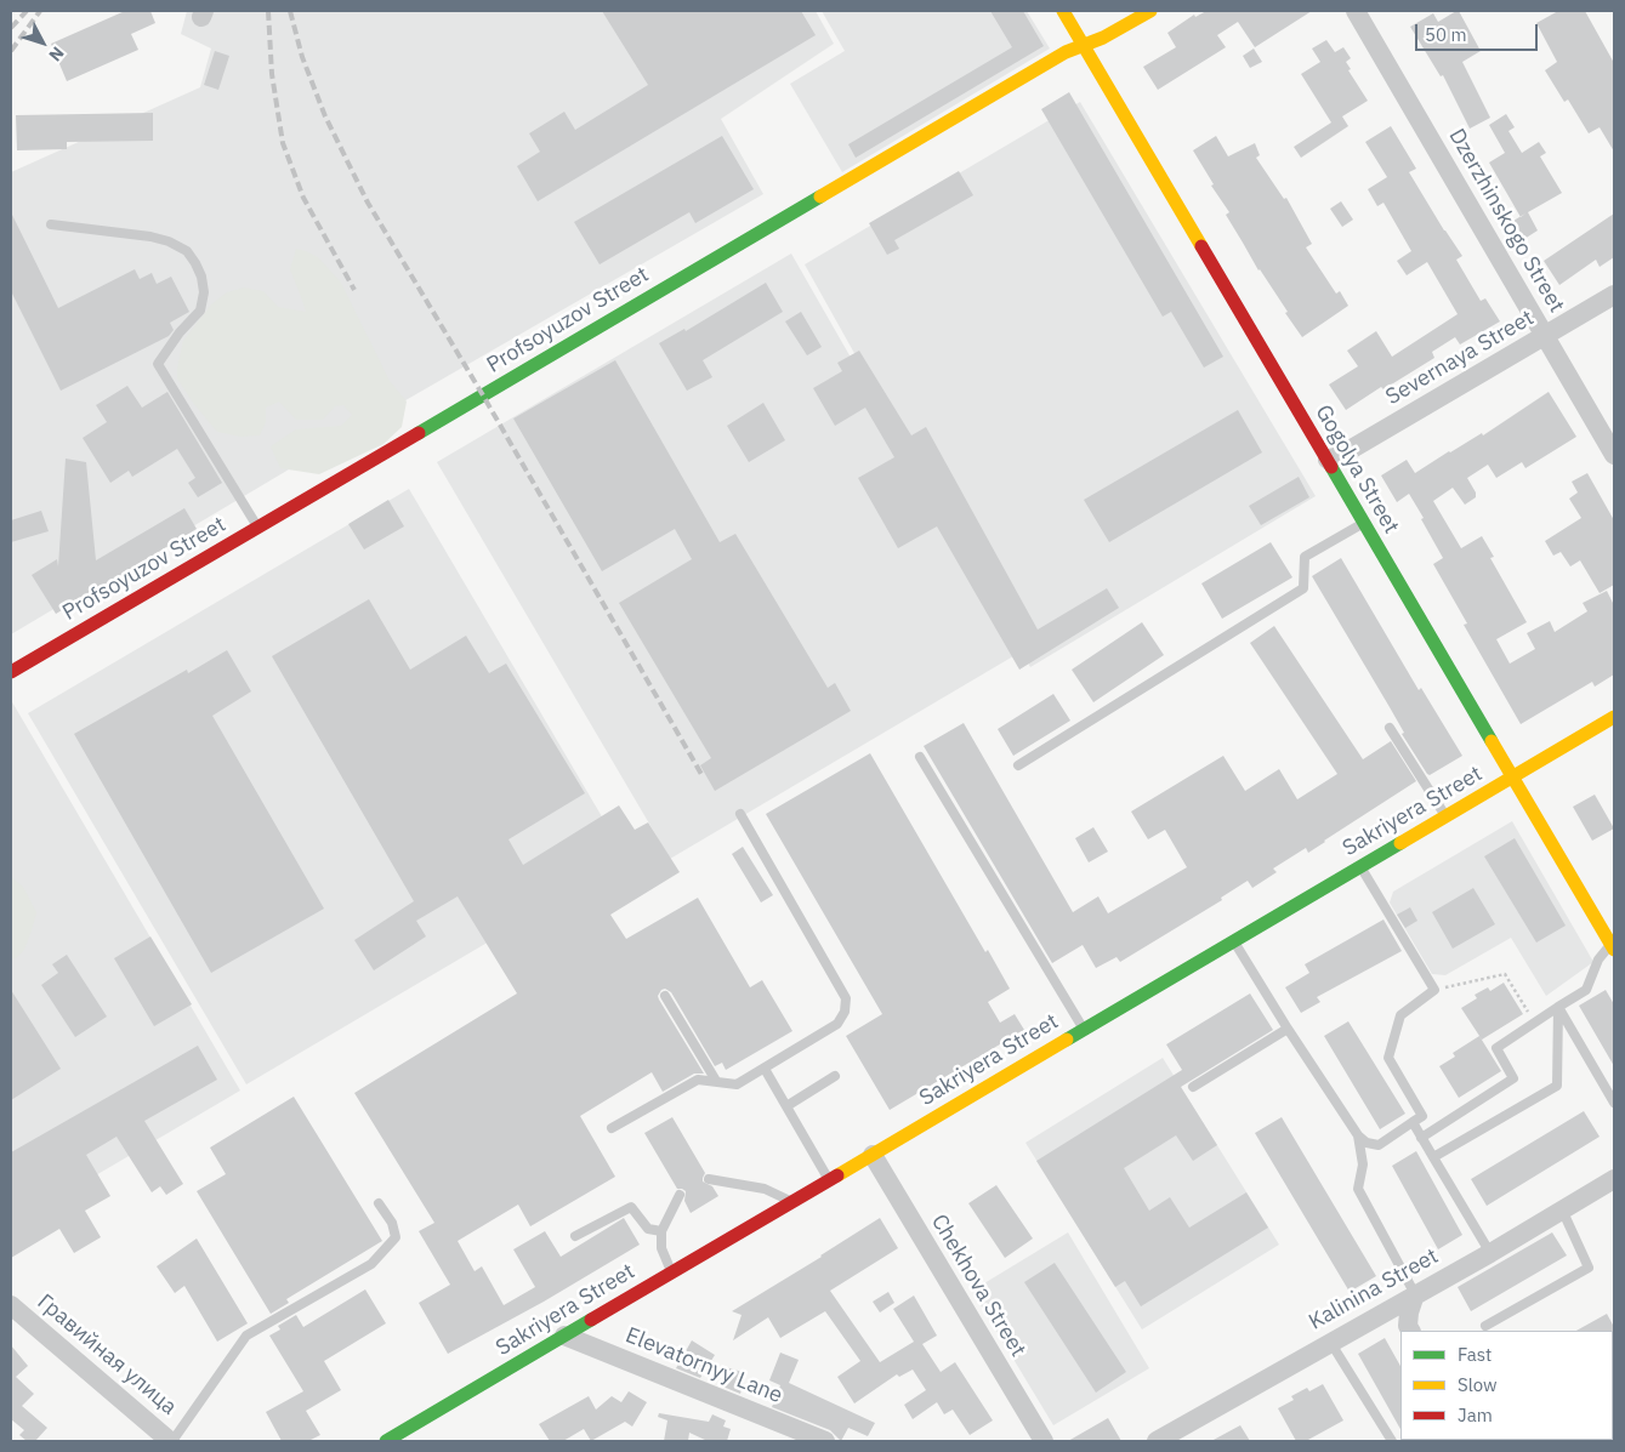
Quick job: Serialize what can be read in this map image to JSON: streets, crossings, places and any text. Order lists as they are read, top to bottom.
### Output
{
  "streets": {
    "street": [
      "Dzerzhinskogo Street",
      "Profsoyuzov Street",
      "Severnaya Street",
      "Gogolya Street",
      "Sakriyera Street",
      "Chekhova Street",
      "Kalinina Street",
      "Гравийная улица",
      "Elevatornyy Lane"
    ]
  },
  "crossings": [
    ["Dzerzhinskogo Street", "Severnaya Street"],
    ["Profsoyuzov Street", "Gogolya Street"],
    ["Severnaya Street", "Gogolya Street"],
    ["Gogolya Street", "Sakriyera Street"],
    ["Sakriyera Street", "Chekhova Street"],
    ["Sakriyera Street", "Elevatornyy Lane"]
  ],
  "legend": ["Fast", "Slow", "Jam"],
  "scale_bar": "50 m",
  "north": "bottom right"
}
